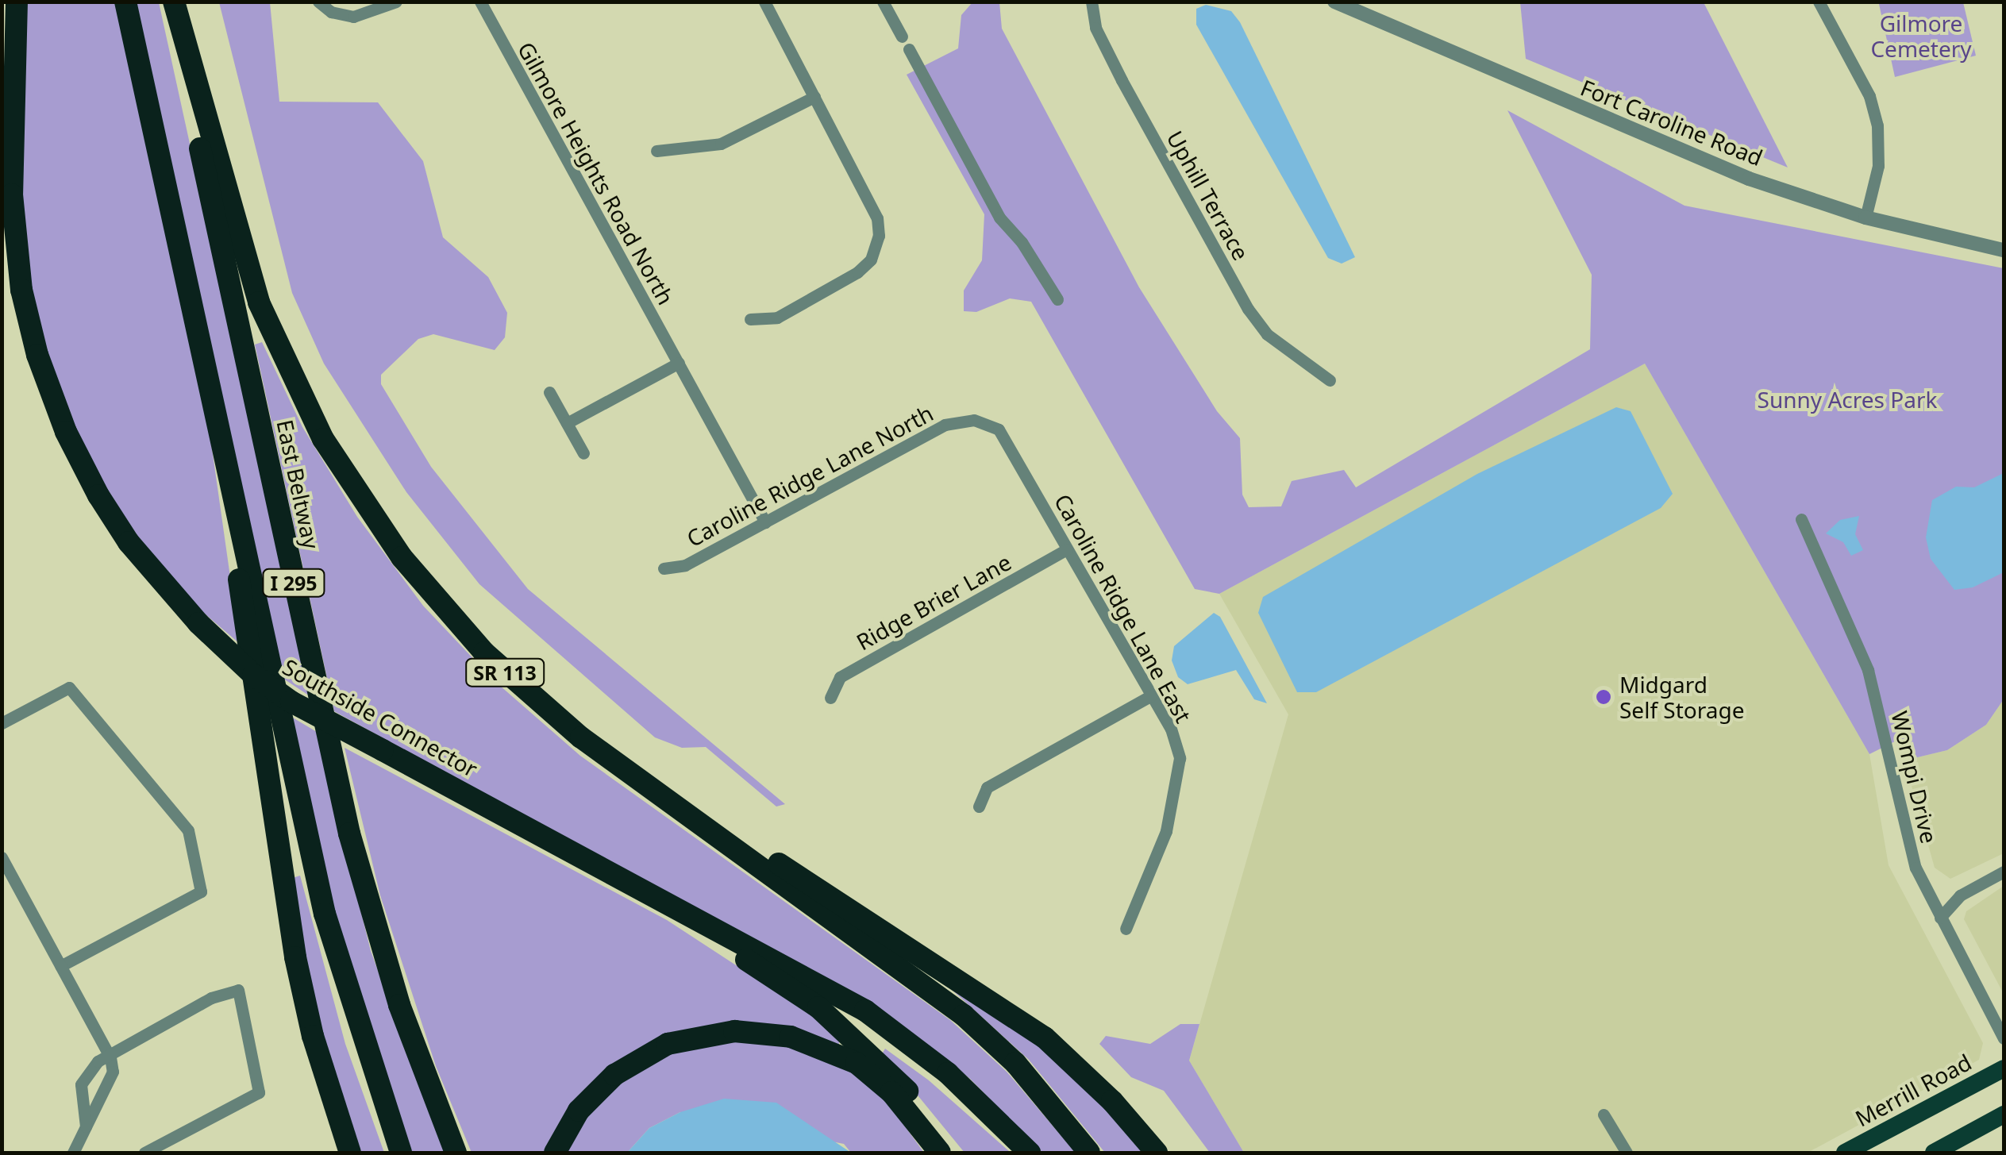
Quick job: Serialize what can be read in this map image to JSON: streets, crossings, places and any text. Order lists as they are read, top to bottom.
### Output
{
  "streets": {
    "highway": [
      "East Beltway",
      "I 295",
      "SR 113",
      "Southside Connector"
    ],
    "main road": ["Merrill Road"],
    "street": [
      "Fort Caroline Road",
      "Gilmore Heights Road North",
      "Uphill Terrace",
      "Caroline Ridge Lane North",
      "Ridge Brier Lane",
      "Caroline Ridge Lane East",
      "Wompi Drive"
    ]
  },
  "crossings": [
    ["Gilmore Heights Road North", "Caroline Ridge Lane North"],
    ["Caroline Ridge Lane North", "Caroline Ridge Lane East"],
    ["East Beltway", "SR 113"],
    ["Ridge Brier Lane", "Caroline Ridge Lane East"]
  ],
  "parks": ["Gilmore Cemetery", "Sunny Acres Park"],
  "places": ["Midgard Self Storage"]
}
